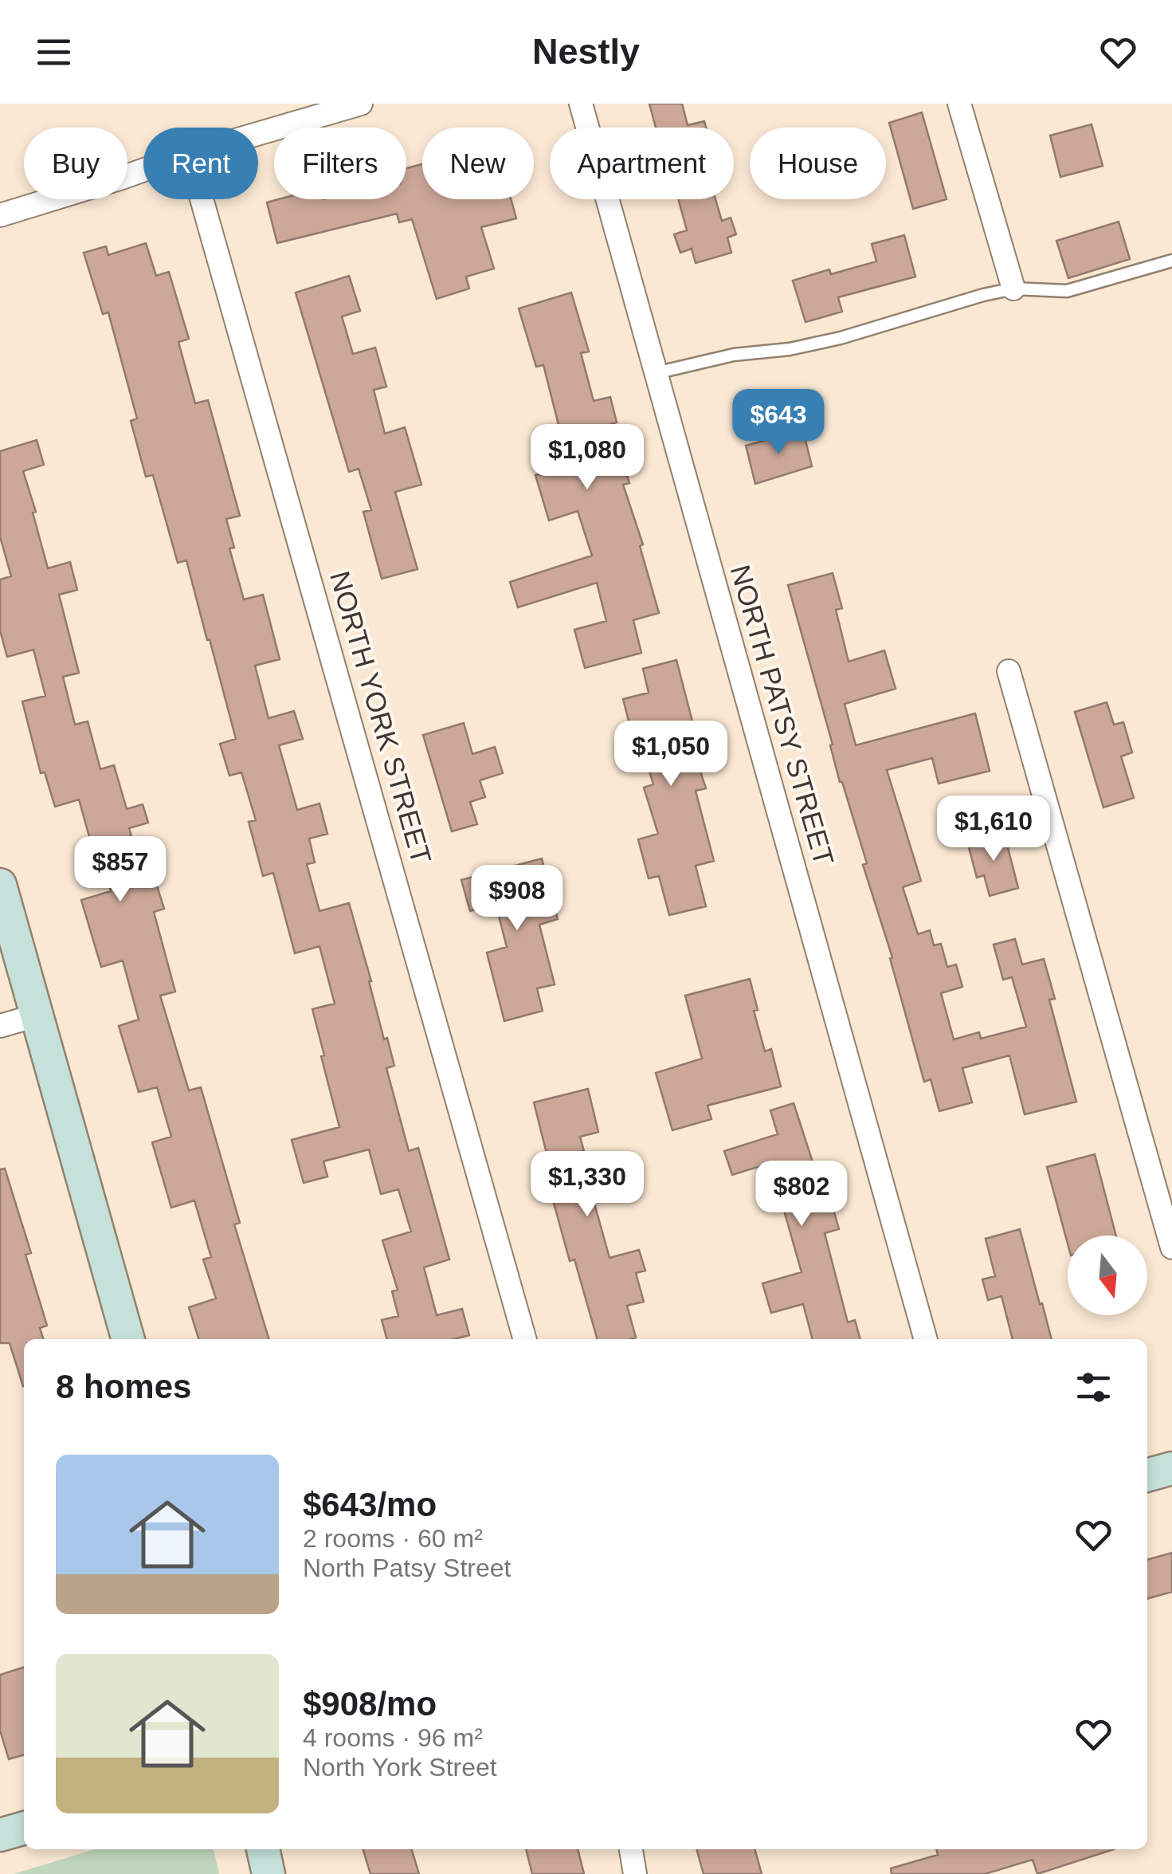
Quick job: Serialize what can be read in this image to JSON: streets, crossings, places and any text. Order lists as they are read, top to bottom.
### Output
{
  "streets": {
    "street": ["NORTH PATSY STREET", "NORTH YORK STREET"]
  },
  "north": "bottom",
  "page": {
    "header": "Nestly",
    "chip": [
      "Buy",
      "Rent",
      "Filters",
      "New",
      "Apartment",
      "House"
    ],
    "price": [
      "$643",
      "$1,080",
      "$1,050",
      "$1,610",
      "$857",
      "$908",
      "$1,330",
      "$802"
    ],
    "heading": "8 homes",
    "list": [
      {
        "name": "$643/mo",
        "note": "2 rooms · 60 m² · North Patsy Street"
      },
      {
        "name": "$908/mo",
        "note": "4 rooms · 96 m² · North York Street"
      }
    ]
  }
}
